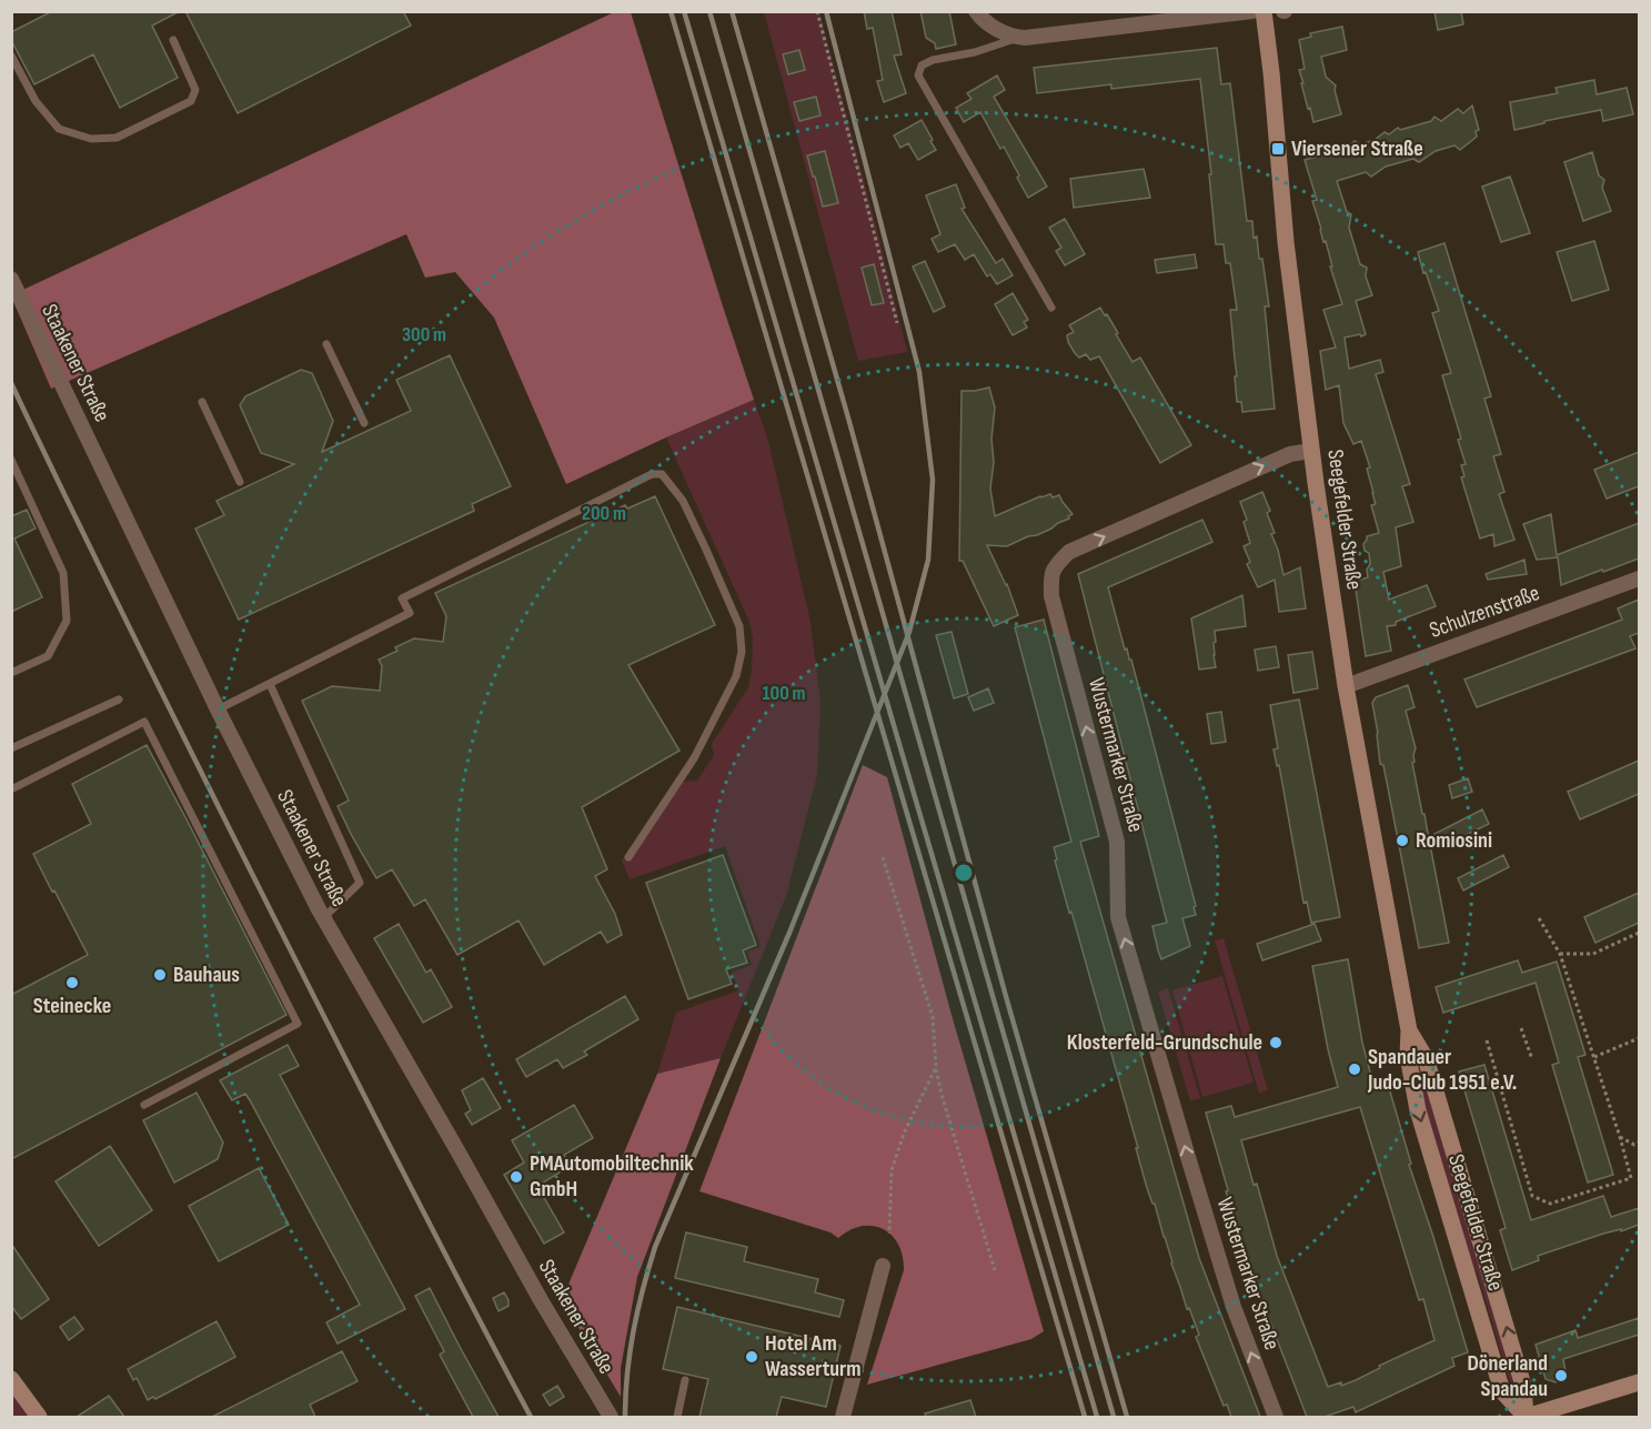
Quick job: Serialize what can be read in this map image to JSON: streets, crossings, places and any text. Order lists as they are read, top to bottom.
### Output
{
  "streets": {
    "street": [
      "Staakener Straße",
      "Seegefelder Straße",
      "Schulzenstraße",
      "Wustermarker Straße"
    ]
  },
  "crossings": [
    ["Seegefelder Straße", "Schulzenstraße"],
    ["Seegefelder Straße", "Wustermarker Straße"]
  ],
  "one_way": ["Wustermarker Straße"],
  "places": {
    "transit": ["Viersener Straße"],
    "other": [
      "Romiosini",
      "Bauhaus",
      "Steinecke",
      "Klosterfeld-Grundschule",
      "Spandauer Judo-Club 1951 e.V.",
      "PMAutomobiltechnik GmbH",
      "Hotel Am Wasserturm",
      "Dönerland Spandau"
    ]
  },
  "rings": ["300 m", "200 m", "100 m"]
}
